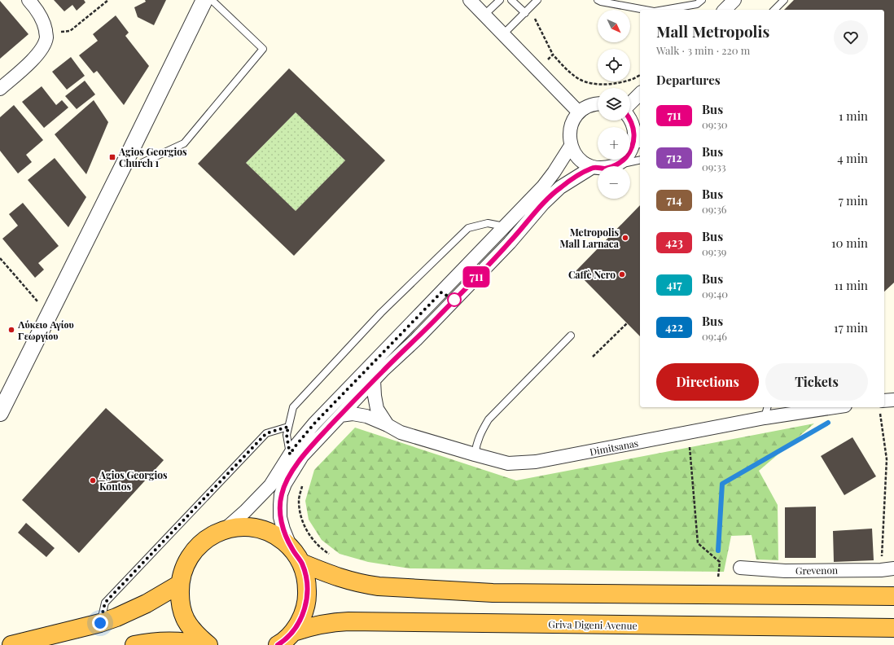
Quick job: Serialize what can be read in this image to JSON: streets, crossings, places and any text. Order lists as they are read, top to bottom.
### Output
{
  "streets": {
    "highway": ["Griva Digeni Avenue"],
    "street": ["Dimitsanas", "Grevenon"]
  },
  "places": {
    "transit": ["Agios Georgios Church 1"],
    "other": [
      "Metropolis Mall Larnaca",
      "Caffè Nero",
      "Λύκειο Αγίου Γεωργίου",
      "Agios Georgios Kontos"
    ]
  },
  "lines": ["bus line 711"],
  "north": "bottom right",
  "page": {
    "on_map": "711",
    "map_buttons": ["+", "−"],
    "heading": [
      ["Mall Metropolis", "Walk · 3 min · 220 m"],
      "Departures"
    ],
    "list": [
      {
        "mark": "711",
        "name": "Bus",
        "note": "09:30",
        "value": "1 min"
      },
      {
        "mark": "712",
        "name": "Bus",
        "note": "09:33",
        "value": "4 min"
      },
      {
        "mark": "714",
        "name": "Bus",
        "note": "09:36",
        "value": "7 min"
      },
      {
        "mark": "423",
        "name": "Bus",
        "note": "09:39",
        "value": "10 min"
      },
      {
        "mark": "417",
        "name": "Bus",
        "note": "09:40",
        "value": "11 min"
      },
      {
        "mark": "422",
        "name": "Bus",
        "note": "09:46",
        "value": "17 min"
      }
    ],
    "buttons": ["Directions", "Tickets"]
  }
}
